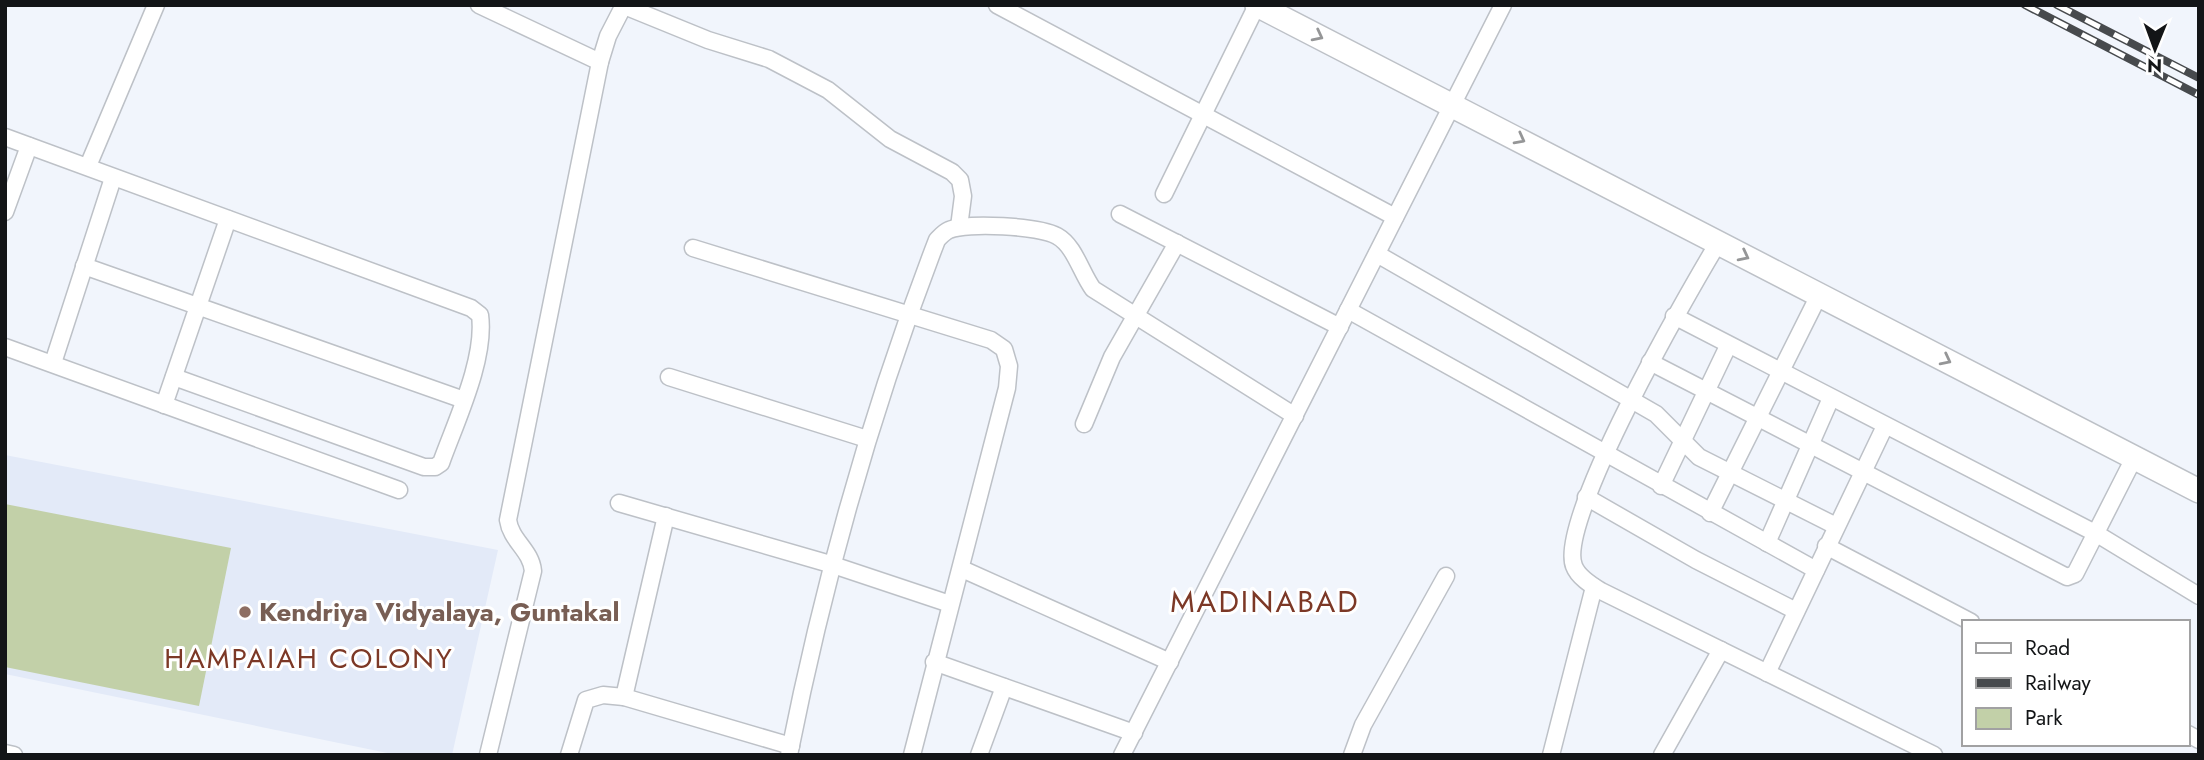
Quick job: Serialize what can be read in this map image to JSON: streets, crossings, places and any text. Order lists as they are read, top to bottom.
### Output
{
  "districts": ["MADINABAD", "HAMPAIAH COLONY"],
  "places": ["Kendriya Vidyalaya, Guntakal"],
  "legend": ["Road", "Railway", "Park"],
  "north": "bottom"
}
